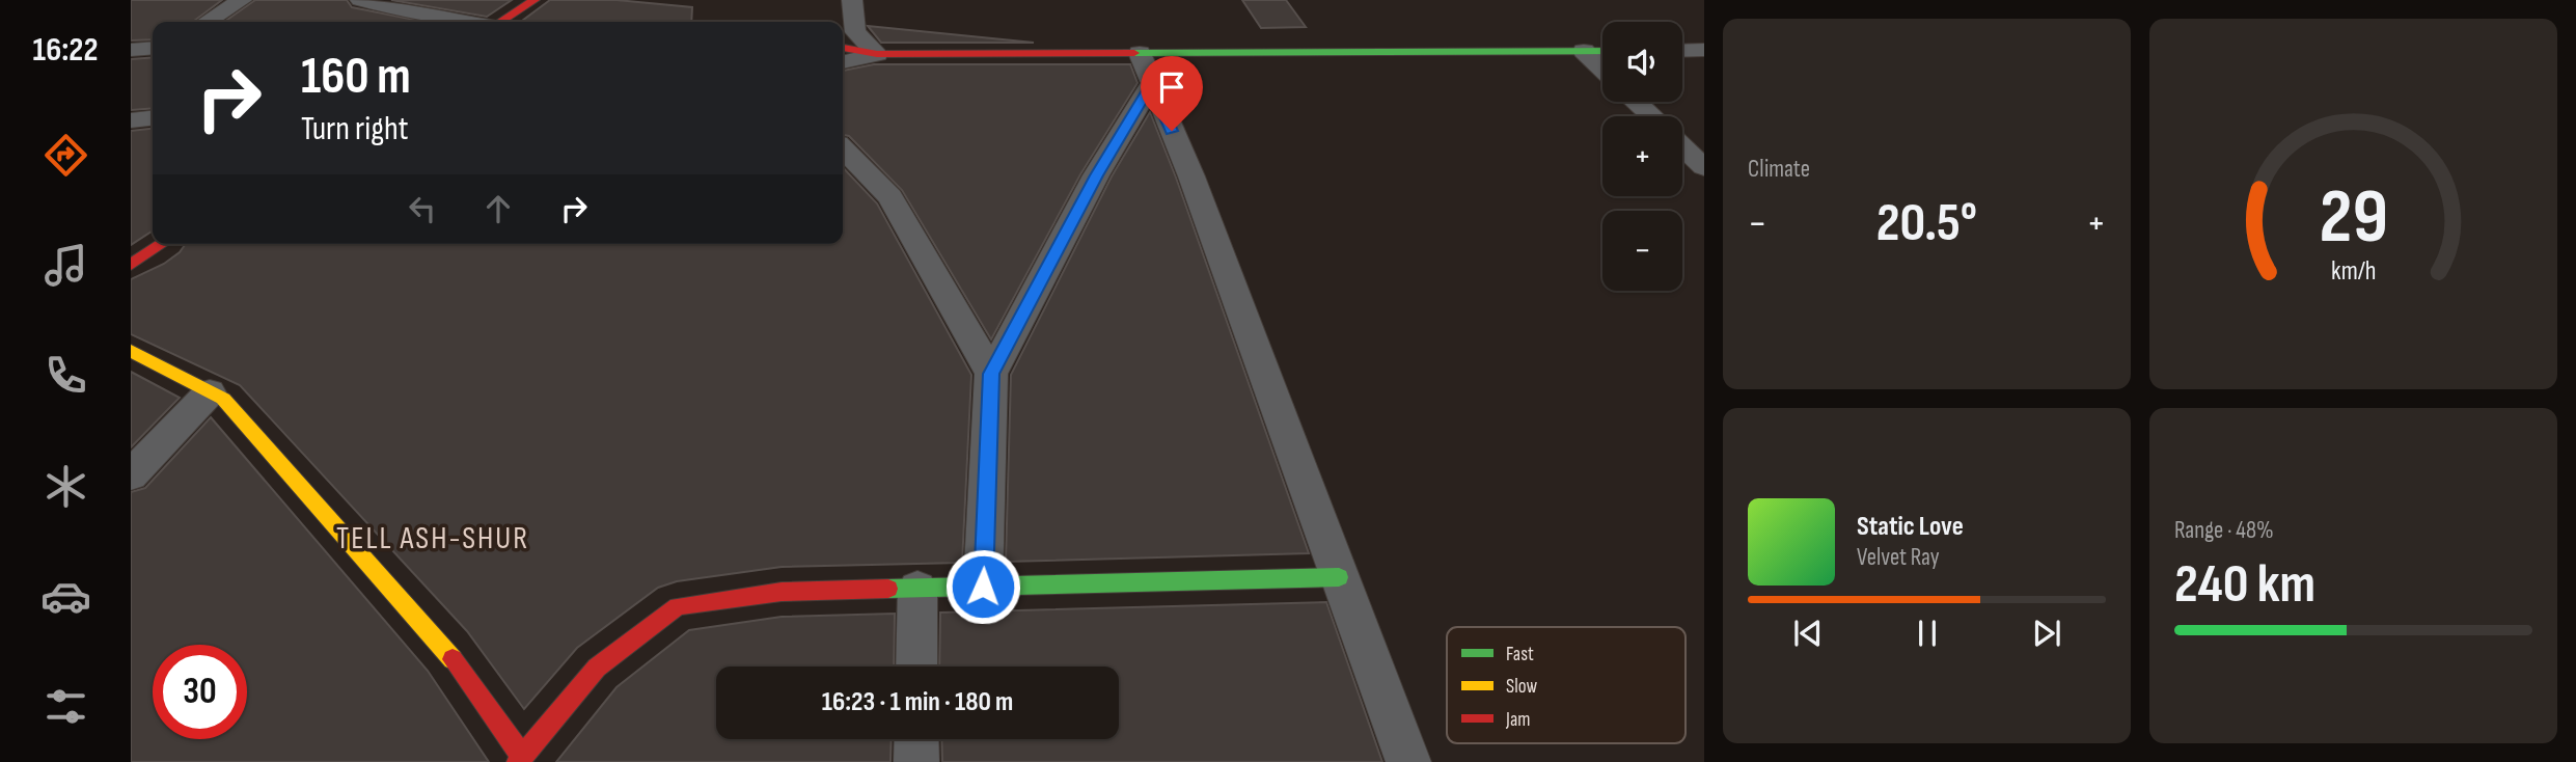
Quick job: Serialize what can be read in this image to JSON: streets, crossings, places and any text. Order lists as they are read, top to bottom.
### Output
{
  "districts": ["TELL ASH-SHUR"],
  "legend": ["Fast", "Slow", "Jam"],
  "page": {
    "tabs": "16:22",
    "tile": [
      "Climate",
      ["Range · 48%", "240 km"]
    ],
    "map_buttons": ["+", "−"],
    "turn": ["160 m", "Turn right"],
    "heat": ["−", "20.5°", "+"],
    "song": ["Static Love", "Velvet Ray"],
    "limit": "30",
    "trip": "16:23 · 1 min · 180 m",
    "gauge": ["29", "km/h"]
  }
}
